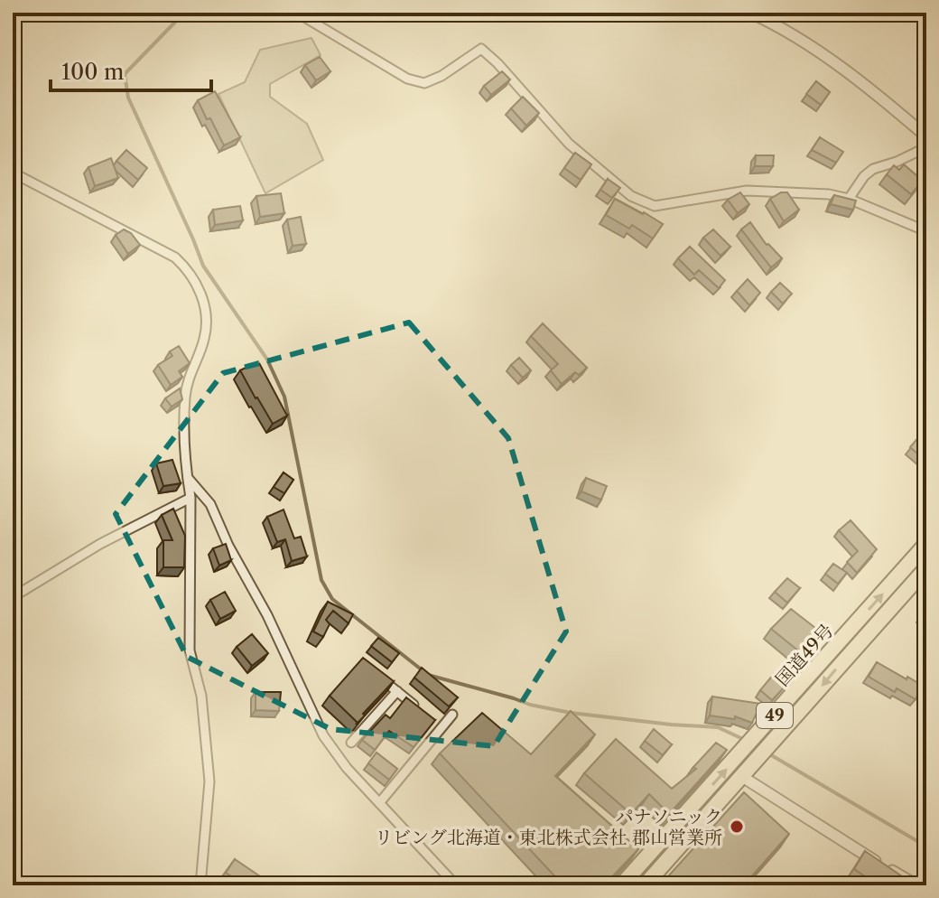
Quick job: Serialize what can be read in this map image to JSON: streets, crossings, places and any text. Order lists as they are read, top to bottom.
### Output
{
  "streets": {
    "highway": ["国道49号", "49"]
  },
  "places": ["パナソニック リビング北海道・東北株式会社 郡山営業所"],
  "scale_bar": "100 m"
}
